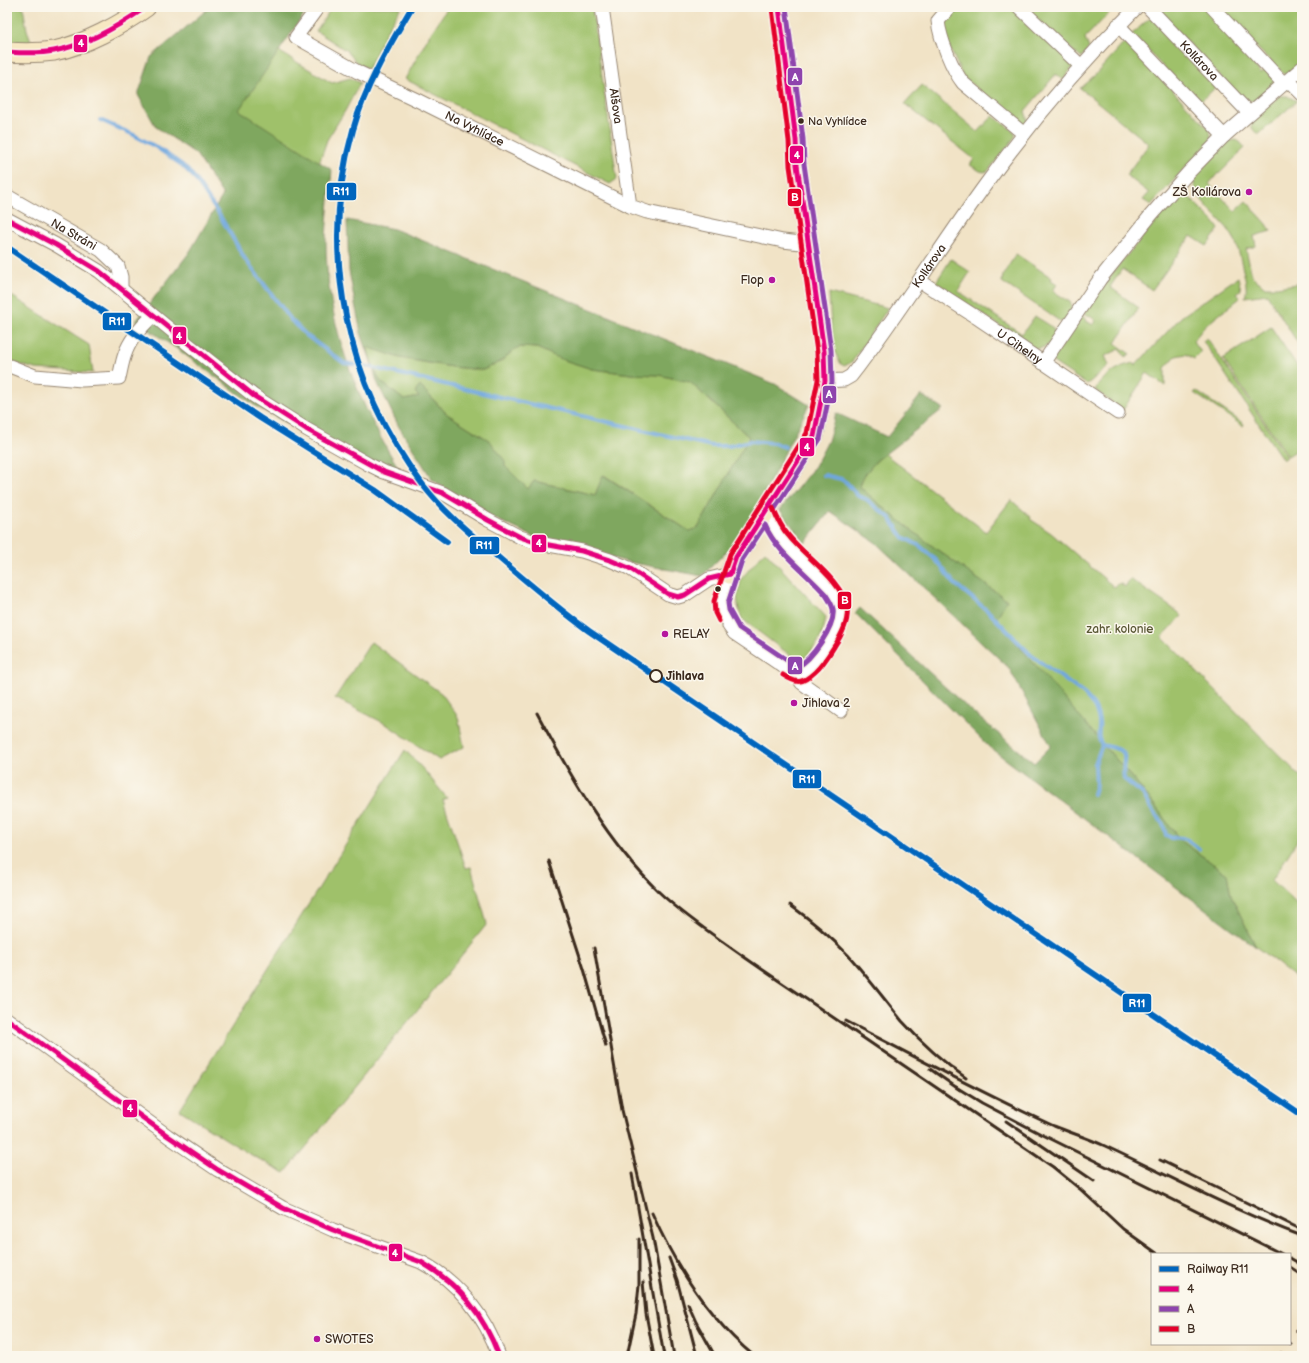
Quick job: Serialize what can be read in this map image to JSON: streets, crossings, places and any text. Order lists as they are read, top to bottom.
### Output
{
  "streets": {
    "street": [
      "Kollárova",
      "Alšova",
      "Na Vyhlídce",
      "Na Stráni",
      "U Cihelny"
    ]
  },
  "crossings": [
    ["Kollárova", "U Cihelny"],
    ["Alšova", "Na Vyhlídce"]
  ],
  "parks": ["zahr. kolonie"],
  "places": [
    "Na Vyhlídce",
    "ZŠ Kollárova",
    "Flop",
    "RELAY",
    "Jihlava",
    "Jihlava 2",
    "SWOTES"
  ],
  "lines": [
    "rail line R11",
    "transit line 4",
    "transit line A",
    "transit line B"
  ],
  "legend": [
    "Railway R11",
    "4",
    "A",
    "B"
  ]
}
